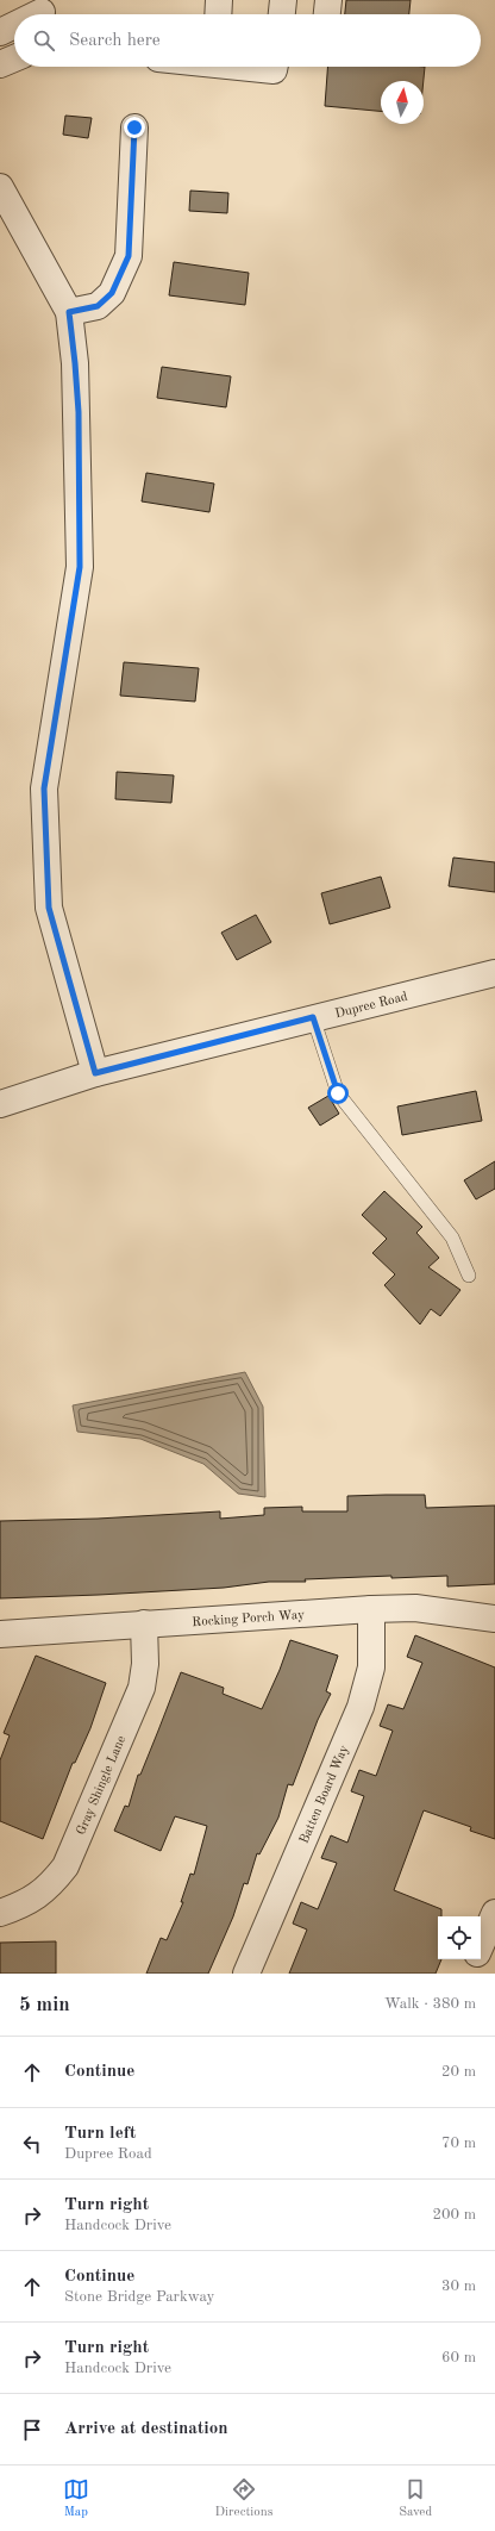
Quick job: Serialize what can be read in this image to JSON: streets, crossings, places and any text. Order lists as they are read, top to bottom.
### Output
{
  "streets": {
    "street": [
      "Dupree Road",
      "Rocking Porch Way",
      "Gray Shingle Lane",
      "Batten Board Way"
    ]
  },
  "crossings": [
    ["Rocking Porch Way", "Gray Shingle Lane"],
    ["Rocking Porch Way", "Batten Board Way"]
  ],
  "north": "top",
  "page": {
    "search": "Search here",
    "heading": ["5 min", "Walk · 380 m"],
    "list": [
      ["Continue", "20 m"],
      ["Turn left", "Dupree Road", "70 m"],
      ["Turn right", "Handcock Drive", "200 m"],
      ["Continue", "Stone Bridge Parkway", "30 m"],
      ["Turn right", "Handcock Drive", "60 m"],
      "Arrive at destination"
    ],
    "nav": ["Map", "Directions", "Saved"]
  }
}
